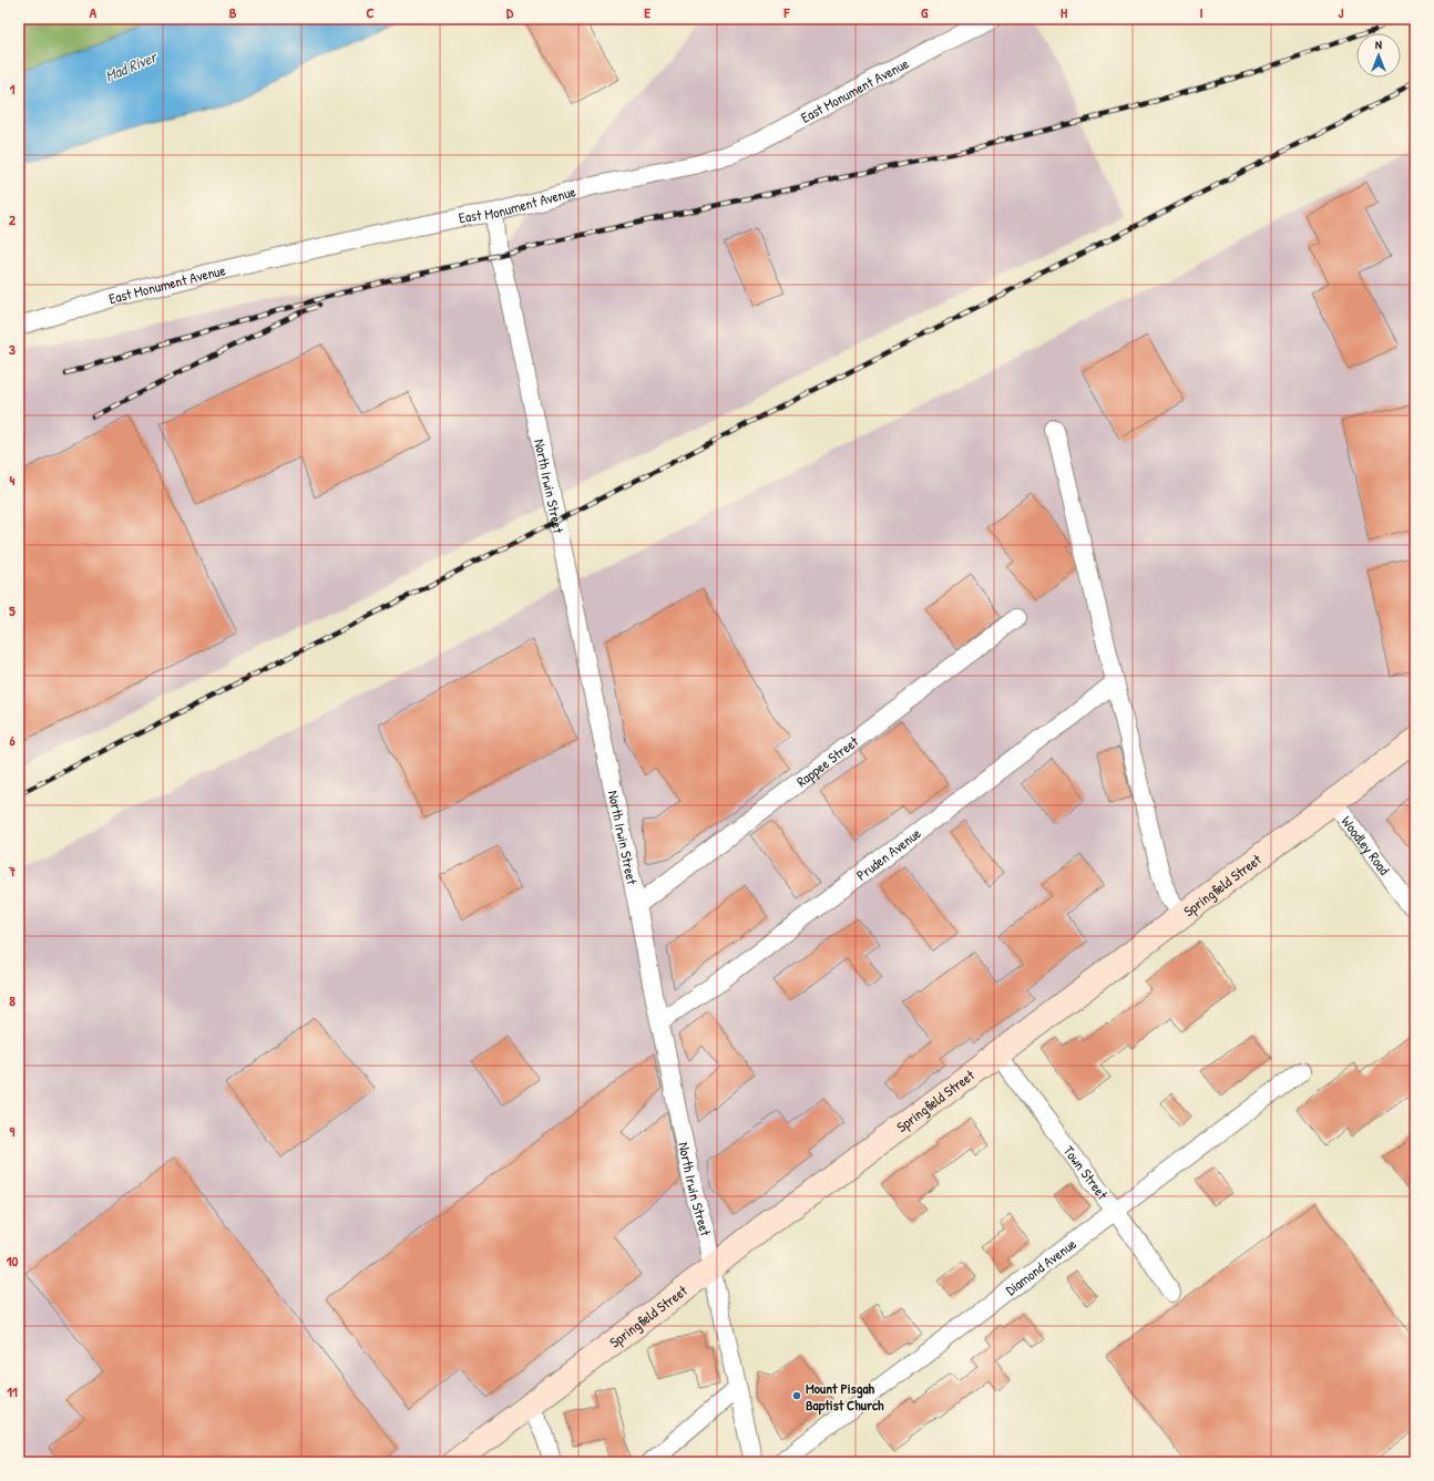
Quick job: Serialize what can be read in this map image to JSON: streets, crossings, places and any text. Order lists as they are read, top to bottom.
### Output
{
  "streets": {
    "main road": ["Springfield Street"],
    "street": [
      "East Monument Avenue",
      "North Irwin Street",
      "Rappee Street",
      "Woodley Road",
      "Pruden Avenue",
      "Town Street",
      "Diamond Avenue"
    ]
  },
  "crossings": [
    ["East Monument Avenue", "North Irwin Street"],
    ["North Irwin Street", "Rappee Street"],
    ["North Irwin Street", "Pruden Avenue"],
    ["North Irwin Street", "Springfield Street"],
    ["Woodley Road", "Springfield Street"],
    ["Springfield Street", "Town Street"],
    ["Town Street", "Diamond Avenue"]
  ],
  "water": ["Mad River"],
  "places": ["Mount Pisgah Baptist Church"],
  "north": "top",
  "grid": {
    "columns": [
      "A",
      "B",
      "C",
      "D",
      "E",
      "F",
      "G",
      "H",
      "I",
      "J"
    ],
    "rows": [
      "1",
      "2",
      "3",
      "4",
      "5",
      "6",
      "7",
      "8",
      "9",
      "10",
      "11"
    ]
  }
}
